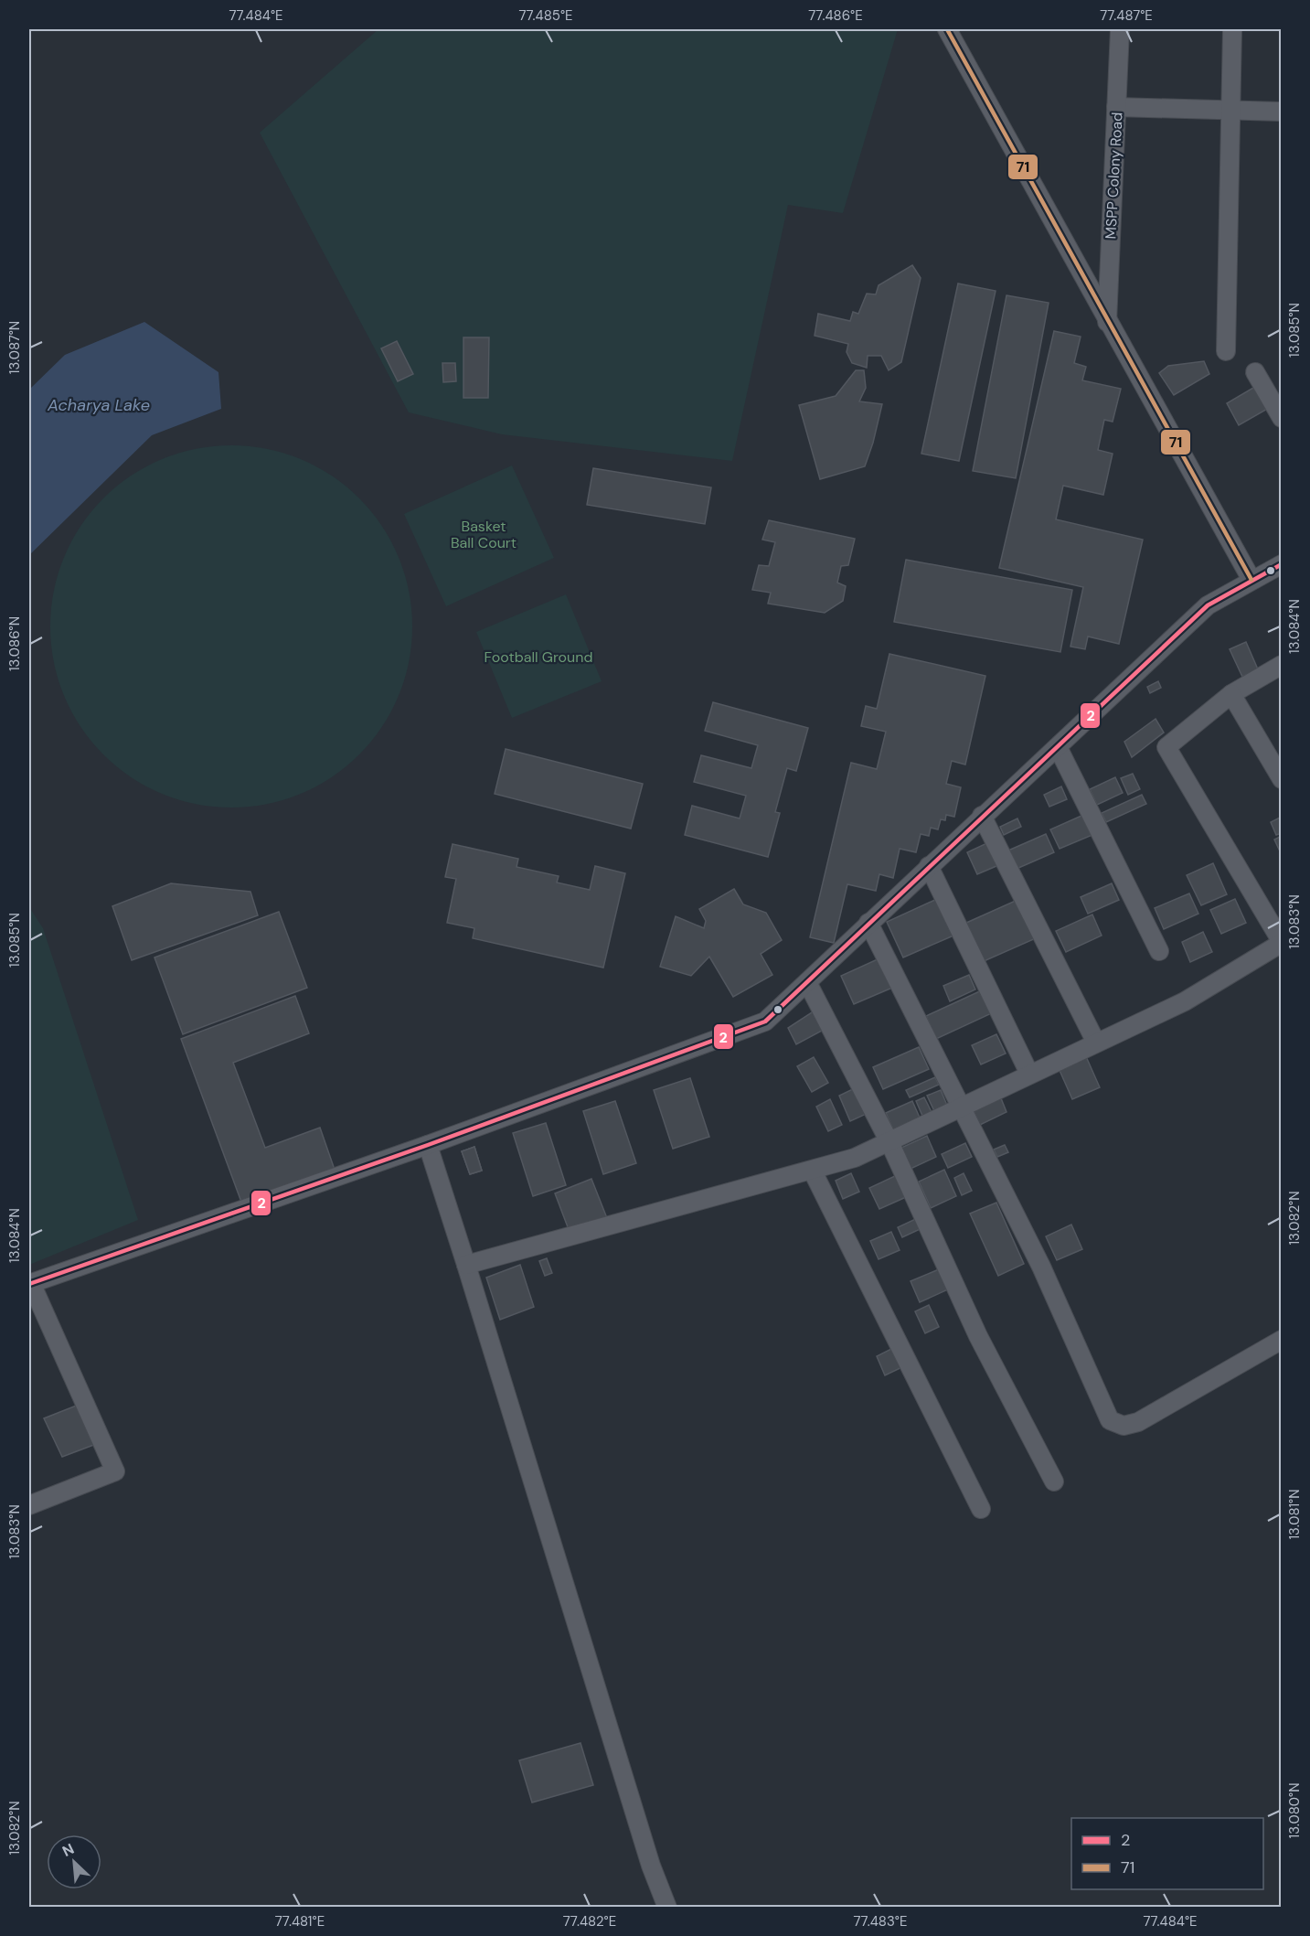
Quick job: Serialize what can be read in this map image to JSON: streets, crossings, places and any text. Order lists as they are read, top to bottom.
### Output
{
  "streets": {
    "street": ["MSPP Colony Road"]
  },
  "water": ["Acharya Lake"],
  "parks": ["Basket Ball Court", "Football Ground"],
  "lines": ["transit line 71", "transit line 2"],
  "legend": ["2", "71"],
  "north": "top left",
  "coordinates": [
    "77.484°E",
    "77.485°E",
    "77.486°E",
    "77.487°E",
    "13.085°N",
    "13.087°N",
    "13.084°N",
    "13.086°N",
    "13.083°N",
    "13.082°N",
    "13.081°N",
    "13.080°N",
    "77.481°E",
    "77.482°E",
    "77.483°E"
  ]
}
